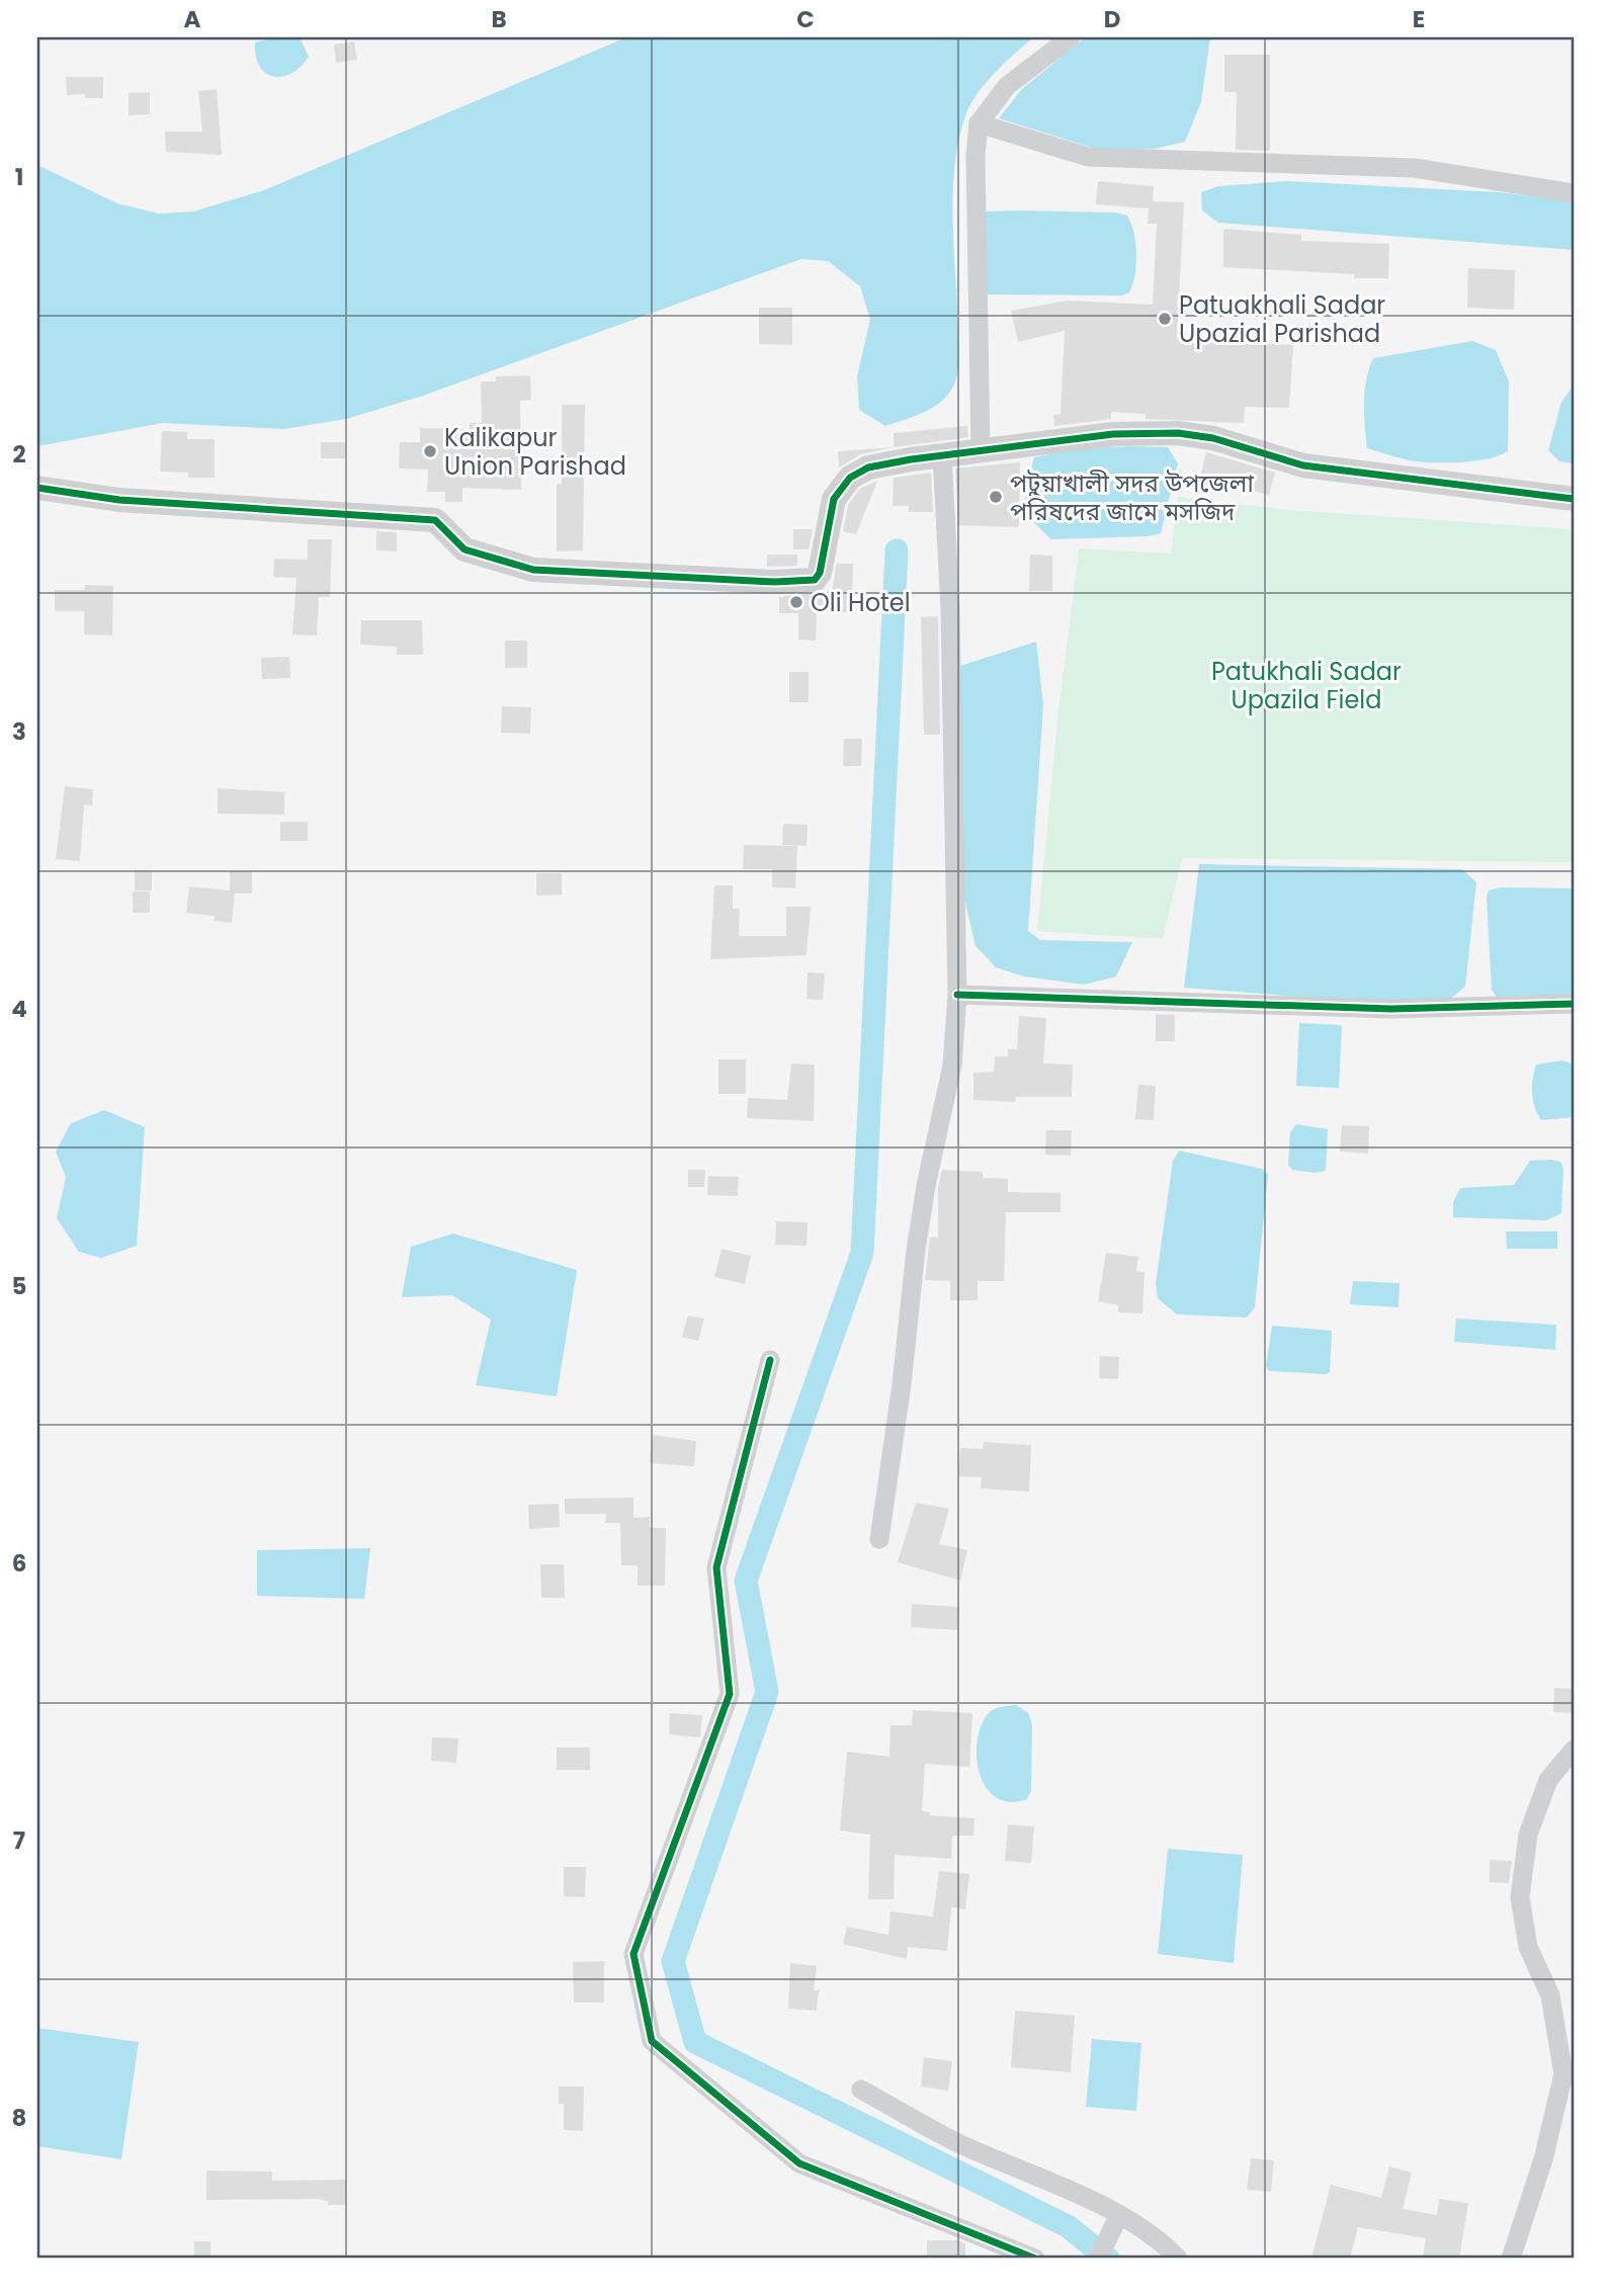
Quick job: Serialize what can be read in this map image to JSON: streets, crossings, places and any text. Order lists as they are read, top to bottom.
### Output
{
  "parks": ["Patukhali Sadar Upazila Field"],
  "places": [
    "Patuakhali Sadar Upazial Parishad",
    "Kalikapur Union Parishad",
    "পটুয়াখালী সদর উপজেলা পরিষদের জামে মসজিদ",
    "Oli Hotel"
  ],
  "grid": {
    "columns": [
      "A",
      "B",
      "C",
      "D",
      "E"
    ],
    "rows": [
      "1",
      "2",
      "3",
      "4",
      "5",
      "6",
      "7",
      "8"
    ]
  }
}
